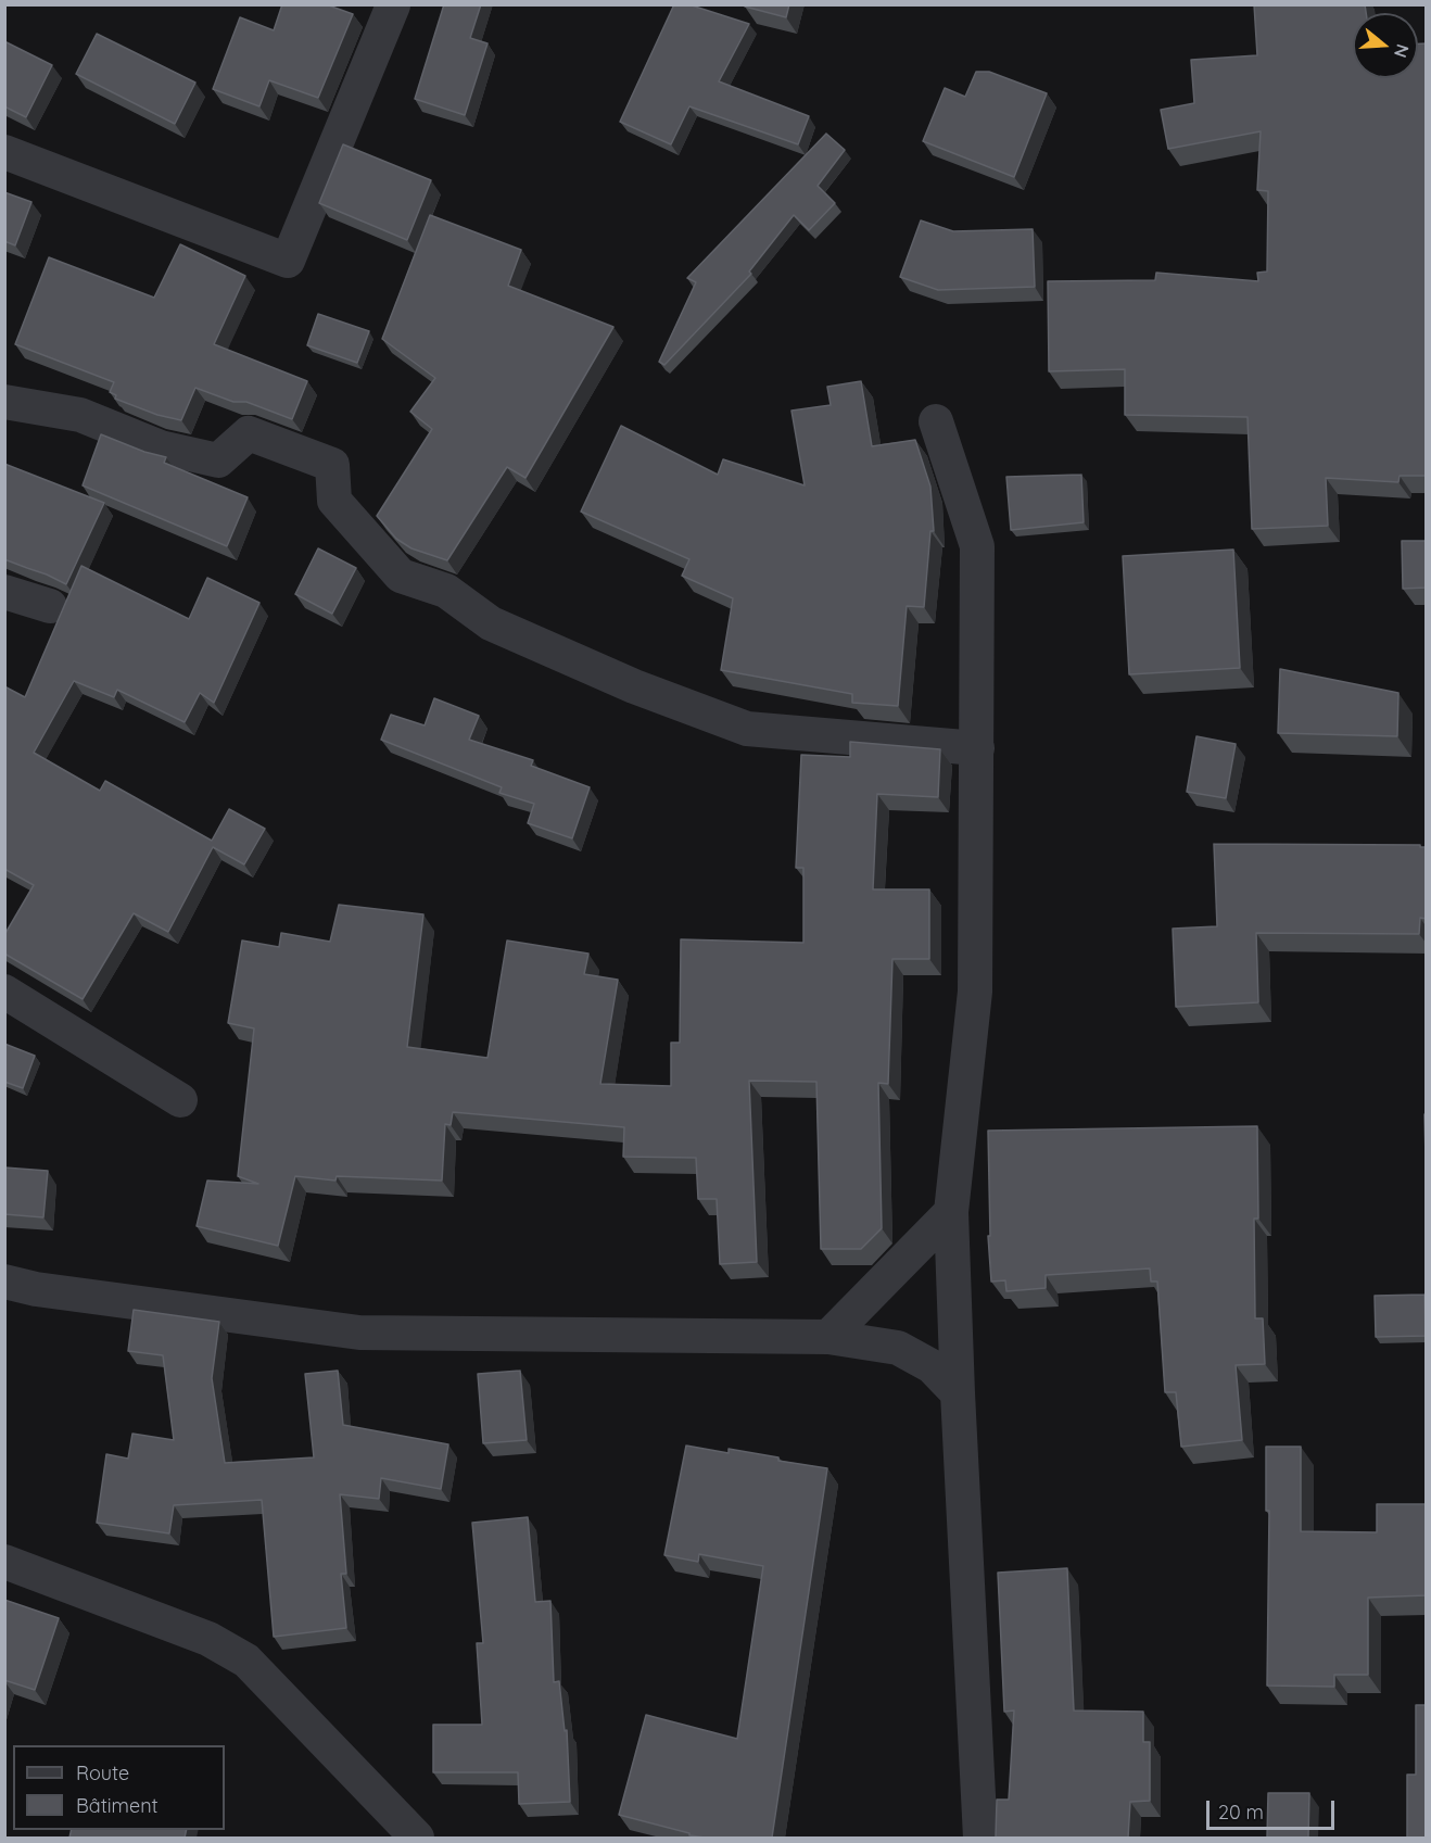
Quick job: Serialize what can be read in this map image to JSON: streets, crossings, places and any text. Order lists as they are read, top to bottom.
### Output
{
  "legend": ["Route", "Bâtiment"],
  "scale_bar": "20 m",
  "north": "right"
}
